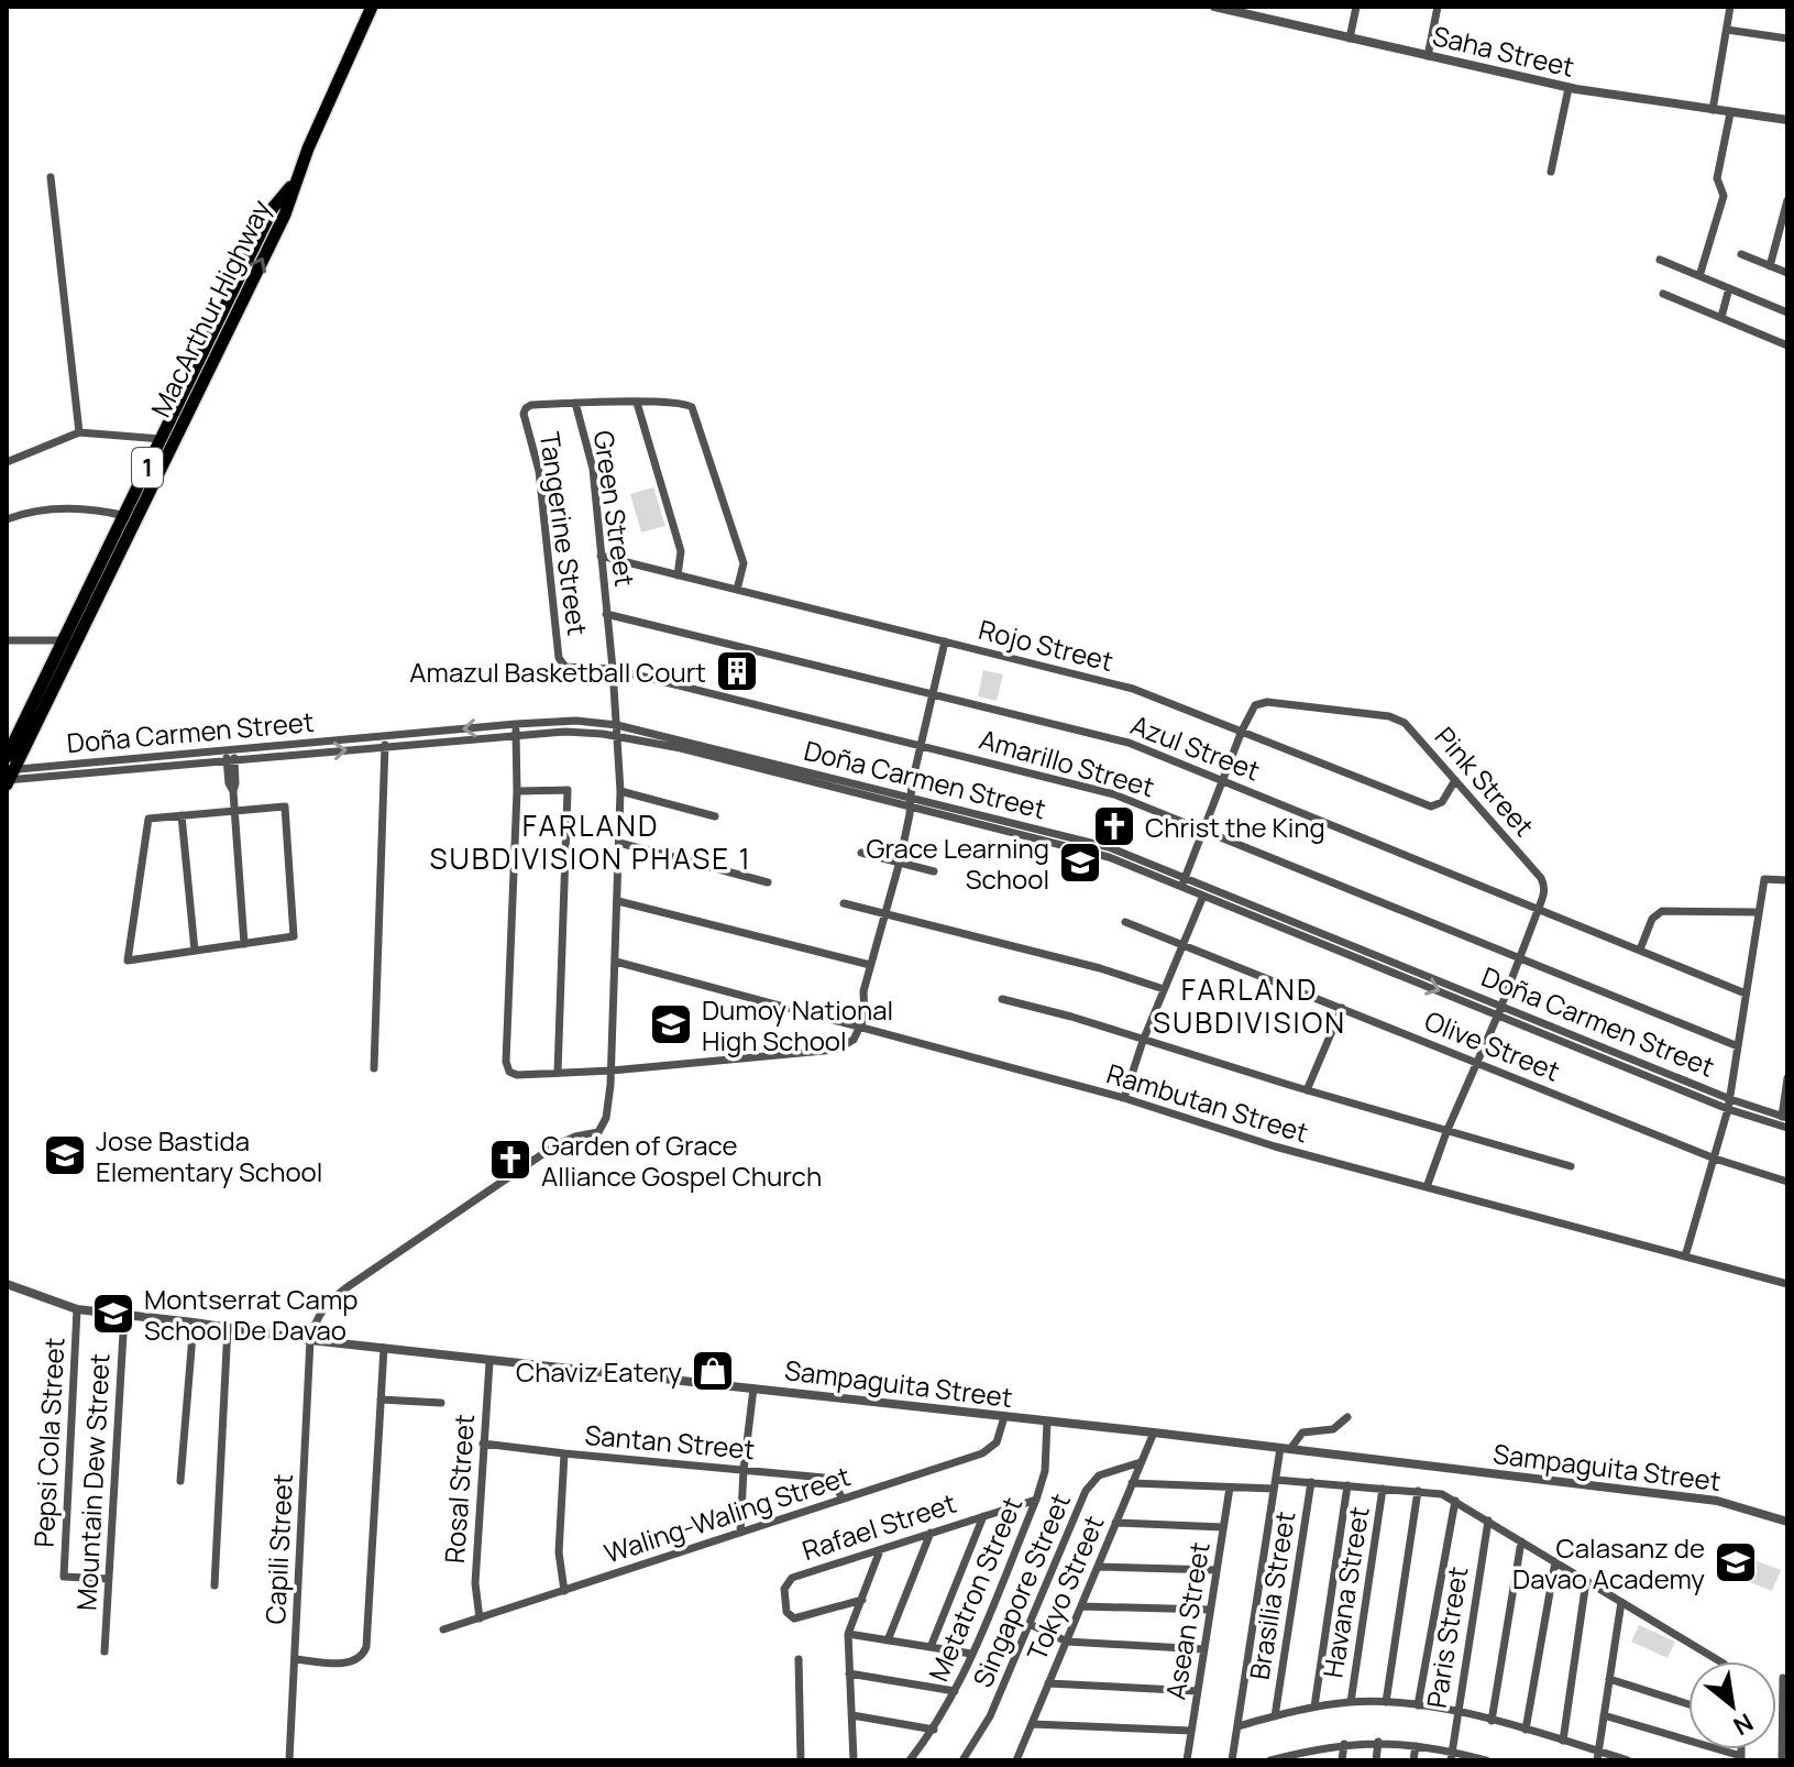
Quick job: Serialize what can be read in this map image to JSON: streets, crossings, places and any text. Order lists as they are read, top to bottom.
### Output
{
  "streets": {
    "highway": ["MacArthur Highway", "1"],
    "street": [
      "Saha Street",
      "Green Street",
      "Tangerine Street",
      "Rojo Street",
      "Doña Carmen Street",
      "Azul Street",
      "Amarillo Street",
      "Pink Street",
      "Olive Street",
      "Rambutan Street",
      "Sampaguita Street",
      "Santan Street",
      "Pepsi Cola Street",
      "Mountain Dew Street",
      "Rosal Street",
      "Waling-Waling Street",
      "Rafael Street",
      "Capili Street",
      "Tokyo Street",
      "Metatron Street",
      "Singapore Street",
      "Havana Street",
      "Brasilia Street",
      "Asean Street",
      "Paris Street"
    ]
  },
  "crossings": [
    ["MacArthur Highway", "Doña Carmen Street"],
    ["Green Street", "Tangerine Street"],
    ["Green Street", "Rojo Street"],
    ["Green Street", "Doña Carmen Street"],
    ["Green Street", "Azul Street"],
    ["Green Street", "Amarillo Street"],
    ["Green Street", "Rambutan Street"],
    ["Green Street", "Sampaguita Street"],
    ["Green Street", "Capili Street"],
    ["Tangerine Street", "Amarillo Street"],
    ["Rojo Street", "Pink Street"],
    ["Azul Street", "Pink Street"],
    ["Sampaguita Street", "Pepsi Cola Street"],
    ["Sampaguita Street", "Mountain Dew Street"],
    ["Sampaguita Street", "Rosal Street"],
    ["Sampaguita Street", "Waling-Waling Street"],
    ["Sampaguita Street", "Capili Street"],
    ["Sampaguita Street", "Tokyo Street"],
    ["Sampaguita Street", "Metatron Street"],
    ["Santan Street", "Rosal Street"],
    ["Santan Street", "Waling-Waling Street"],
    ["Pepsi Cola Street", "Mountain Dew Street"],
    ["Rosal Street", "Waling-Waling Street"],
    ["Rafael Street", "Metatron Street"],
    ["Tokyo Street", "Singapore Street"]
  ],
  "districts": ["FARLAND SUBDIVISION PHASE 1", "FARLAND SUBDIVISION"],
  "places": {
    "building": ["Amazul Basketball Court"],
    "church": ["Christ the King", "Garden of Grace Alliance Gospel Church"],
    "school or university": [
      "Grace Learning School",
      "Dumoy National High School",
      "Jose Bastida Elementary School",
      "Montserrat Camp School De Davao",
      "Calasanz de Davao Academy"
    ],
    "shop": ["Chaviz Eatery"]
  },
  "north": "bottom right"
}
